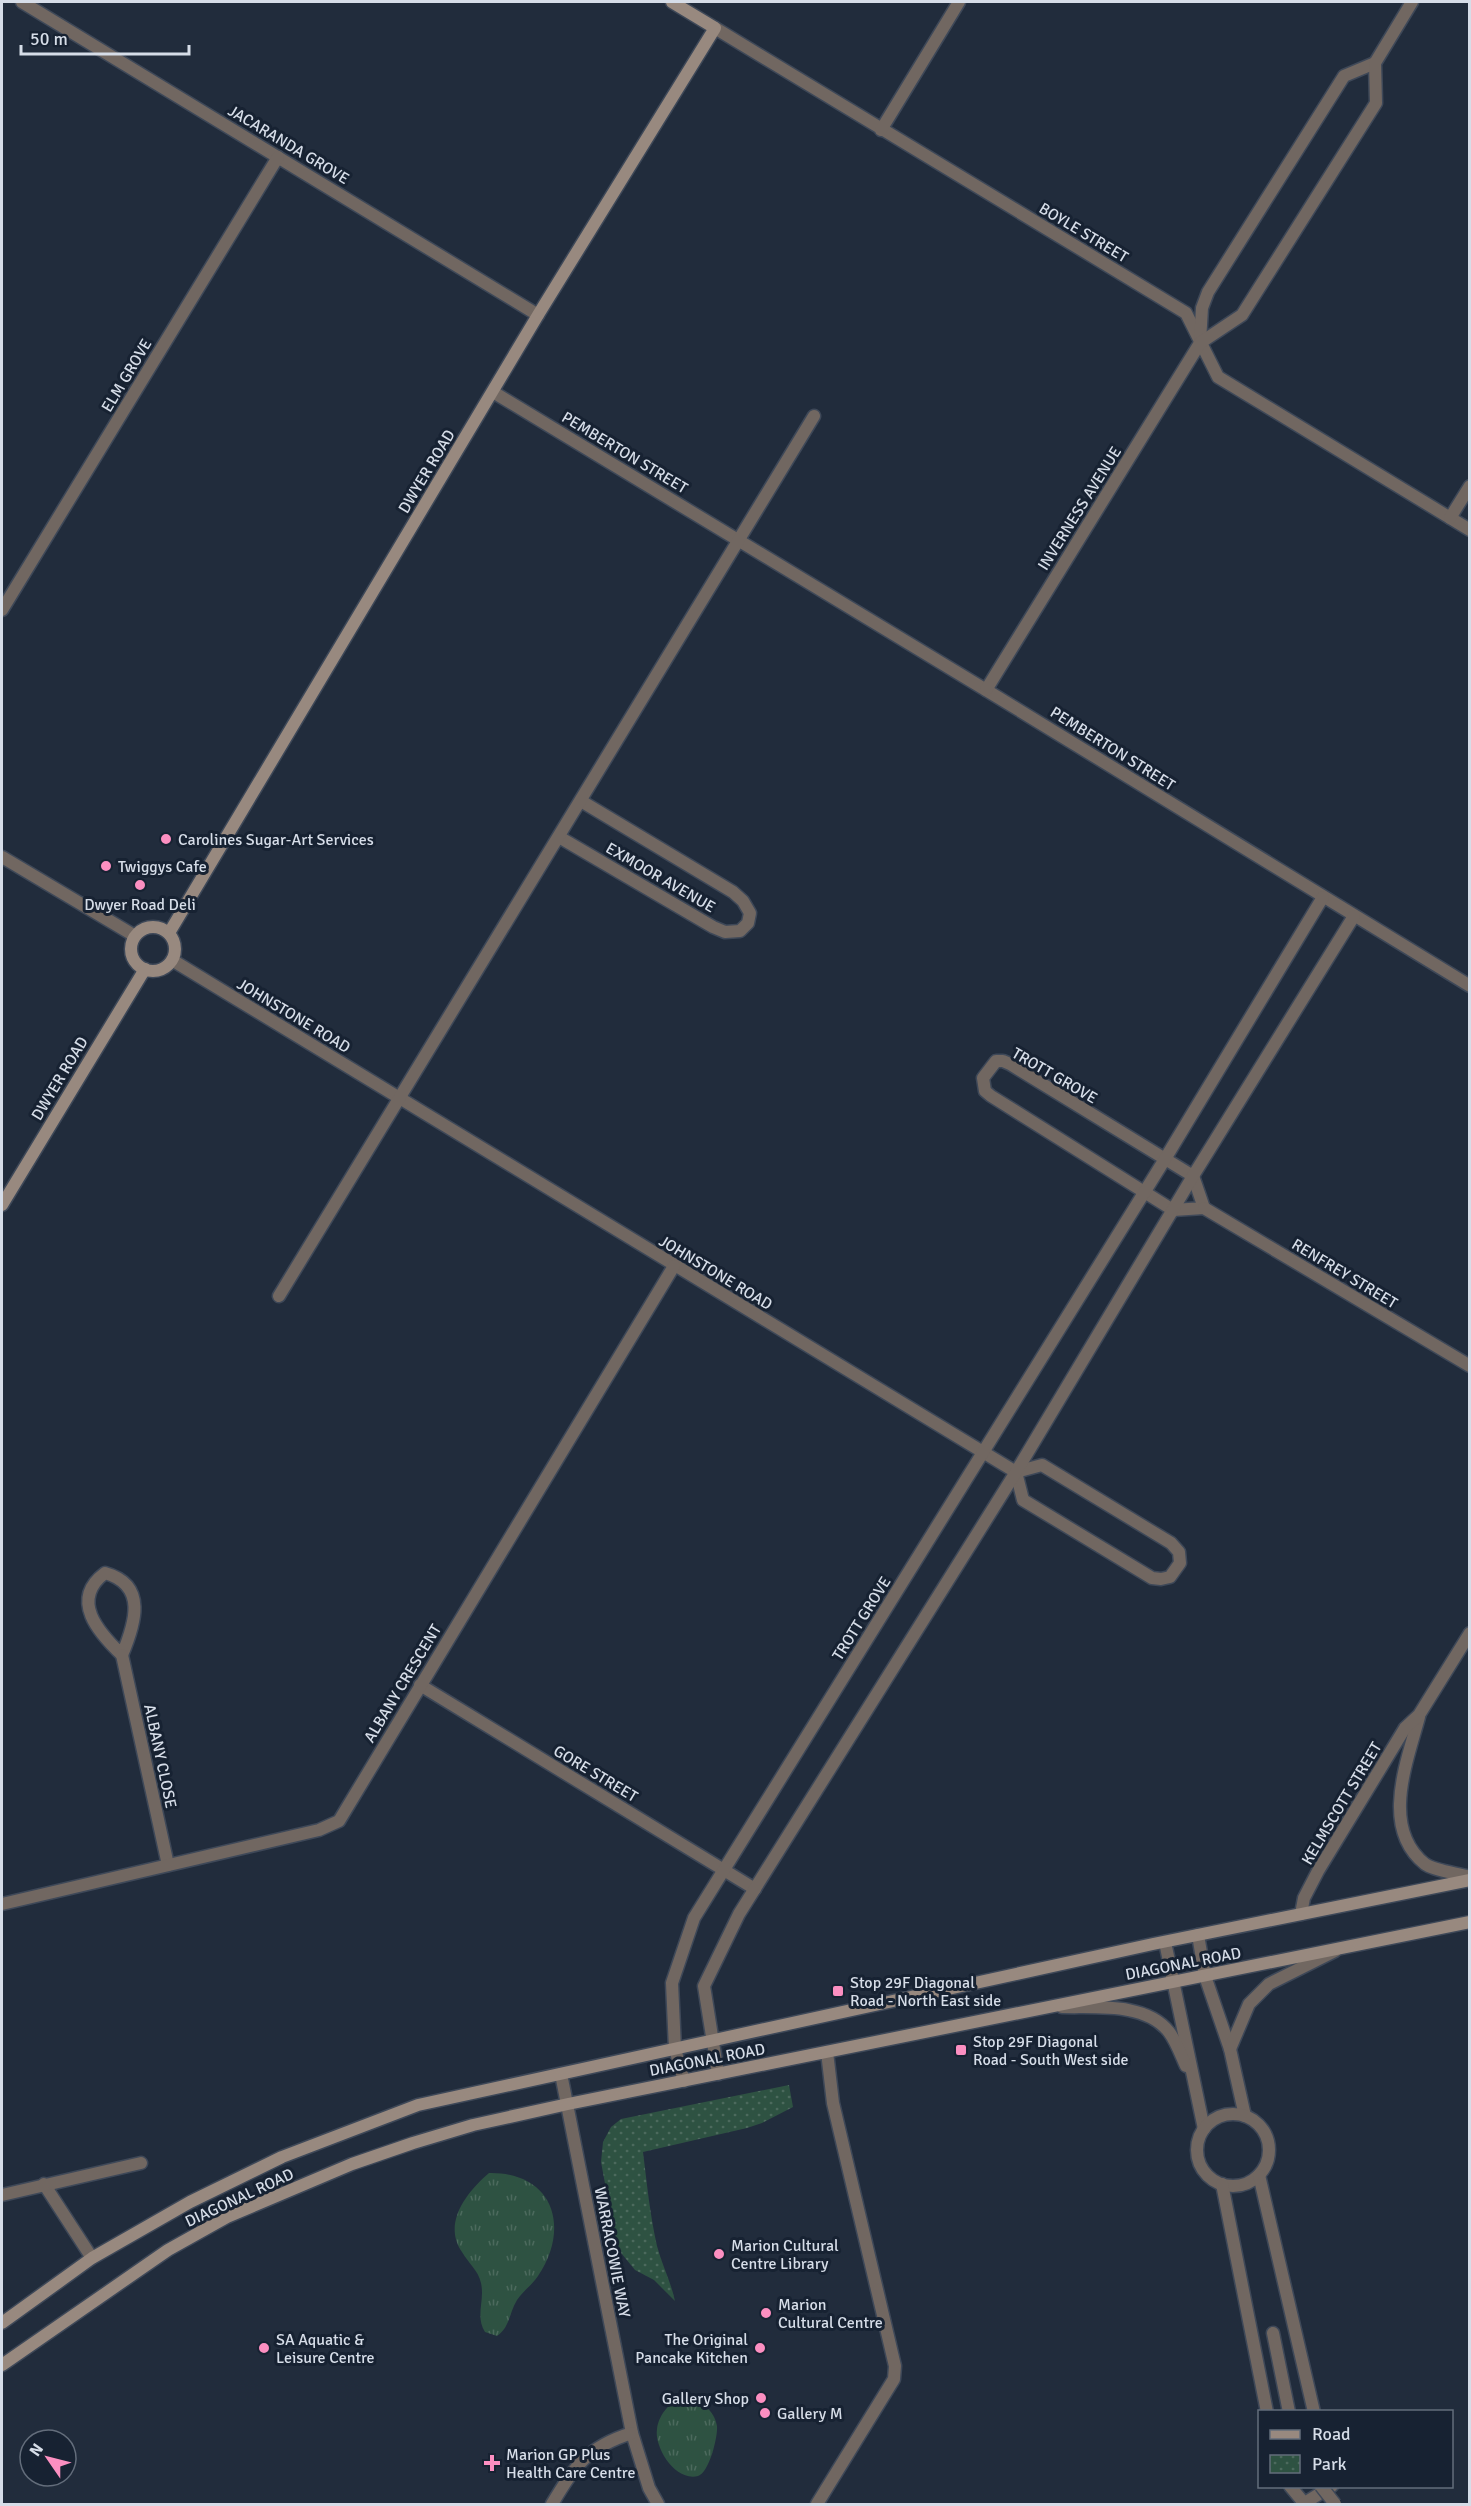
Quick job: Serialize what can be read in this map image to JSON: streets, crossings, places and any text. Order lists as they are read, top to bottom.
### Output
{
  "streets": {
    "main road": ["BOYLE STREET", "DWYER ROAD", "DIAGONAL ROAD"],
    "street": [
      "JACARANDA GROVE",
      "ELM GROVE",
      "PEMBERTON STREET",
      "INVERNESS AVENUE",
      "EXMOOR AVENUE",
      "JOHNSTONE ROAD",
      "TROTT GROVE",
      "RENFREY STREET",
      "ALBANY CRESCENT",
      "ALBANY CLOSE",
      "GORE STREET",
      "KELMSCOTT STREET",
      "WARRACOWIE WAY"
    ]
  },
  "crossings": [
    ["JACARANDA GROVE", "ELM GROVE"],
    ["JACARANDA GROVE", "DWYER ROAD"],
    ["BOYLE STREET", "DWYER ROAD"],
    ["BOYLE STREET", "INVERNESS AVENUE"],
    ["PEMBERTON STREET", "DWYER ROAD"],
    ["PEMBERTON STREET", "INVERNESS AVENUE"],
    ["PEMBERTON STREET", "TROTT GROVE"],
    ["DWYER ROAD", "JOHNSTONE ROAD"],
    ["JOHNSTONE ROAD", "TROTT GROVE"],
    ["JOHNSTONE ROAD", "ALBANY CRESCENT"],
    ["TROTT GROVE", "GORE STREET"],
    ["TROTT GROVE", "DIAGONAL ROAD"],
    ["ALBANY CRESCENT", "ALBANY CLOSE"],
    ["ALBANY CRESCENT", "GORE STREET"],
    ["KELMSCOTT STREET", "DIAGONAL ROAD"],
    ["DIAGONAL ROAD", "WARRACOWIE WAY"]
  ],
  "places": {
    "other": [
      "Carolines Sugar-Art Services",
      "Twiggys Cafe",
      "Dwyer Road Deli",
      "Marion Cultural Centre Library",
      "Marion Cultural Centre",
      "SA Aquatic & Leisure Centre",
      "The Original Pancake Kitchen",
      "Gallery Shop",
      "Gallery M"
    ],
    "transit": ["Stop 29F Diagonal Road - North East side", "Stop 29F Diagonal Road - South West side"],
    "health": ["Marion GP Plus Health Care Centre"]
  },
  "legend": ["Road", "Park"],
  "scale_bar": "50 m",
  "north": "top left"
}
